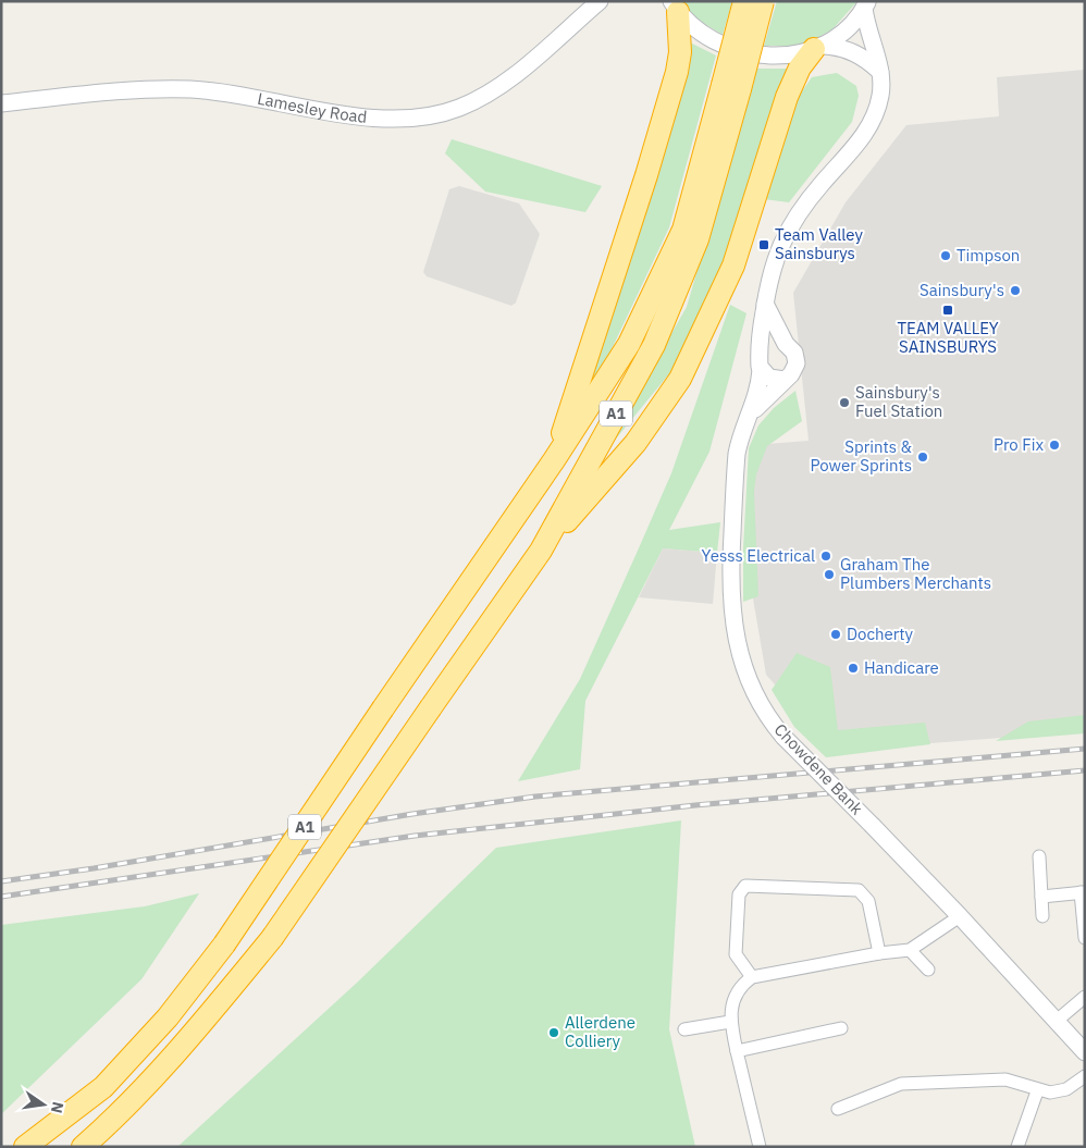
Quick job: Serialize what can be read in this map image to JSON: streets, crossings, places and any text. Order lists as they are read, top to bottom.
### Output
{
  "streets": {
    "highway": ["A1"],
    "street": ["Lamesley Road", "Chowdene Bank"]
  },
  "places": {
    "transit": ["Team Valley Sainsburys", "TEAM VALLEY SAINSBURYS"],
    "other": [
      "Timpson",
      "Sainsbury's",
      "Sainsbury's Fuel Station",
      "Pro Fix",
      "Sprints & Power Sprints",
      "Yesss Electrical",
      "Graham The Plumbers Merchants",
      "Docherty",
      "Handicare",
      "Allerdene Colliery"
    ]
  },
  "north": "right"
}
